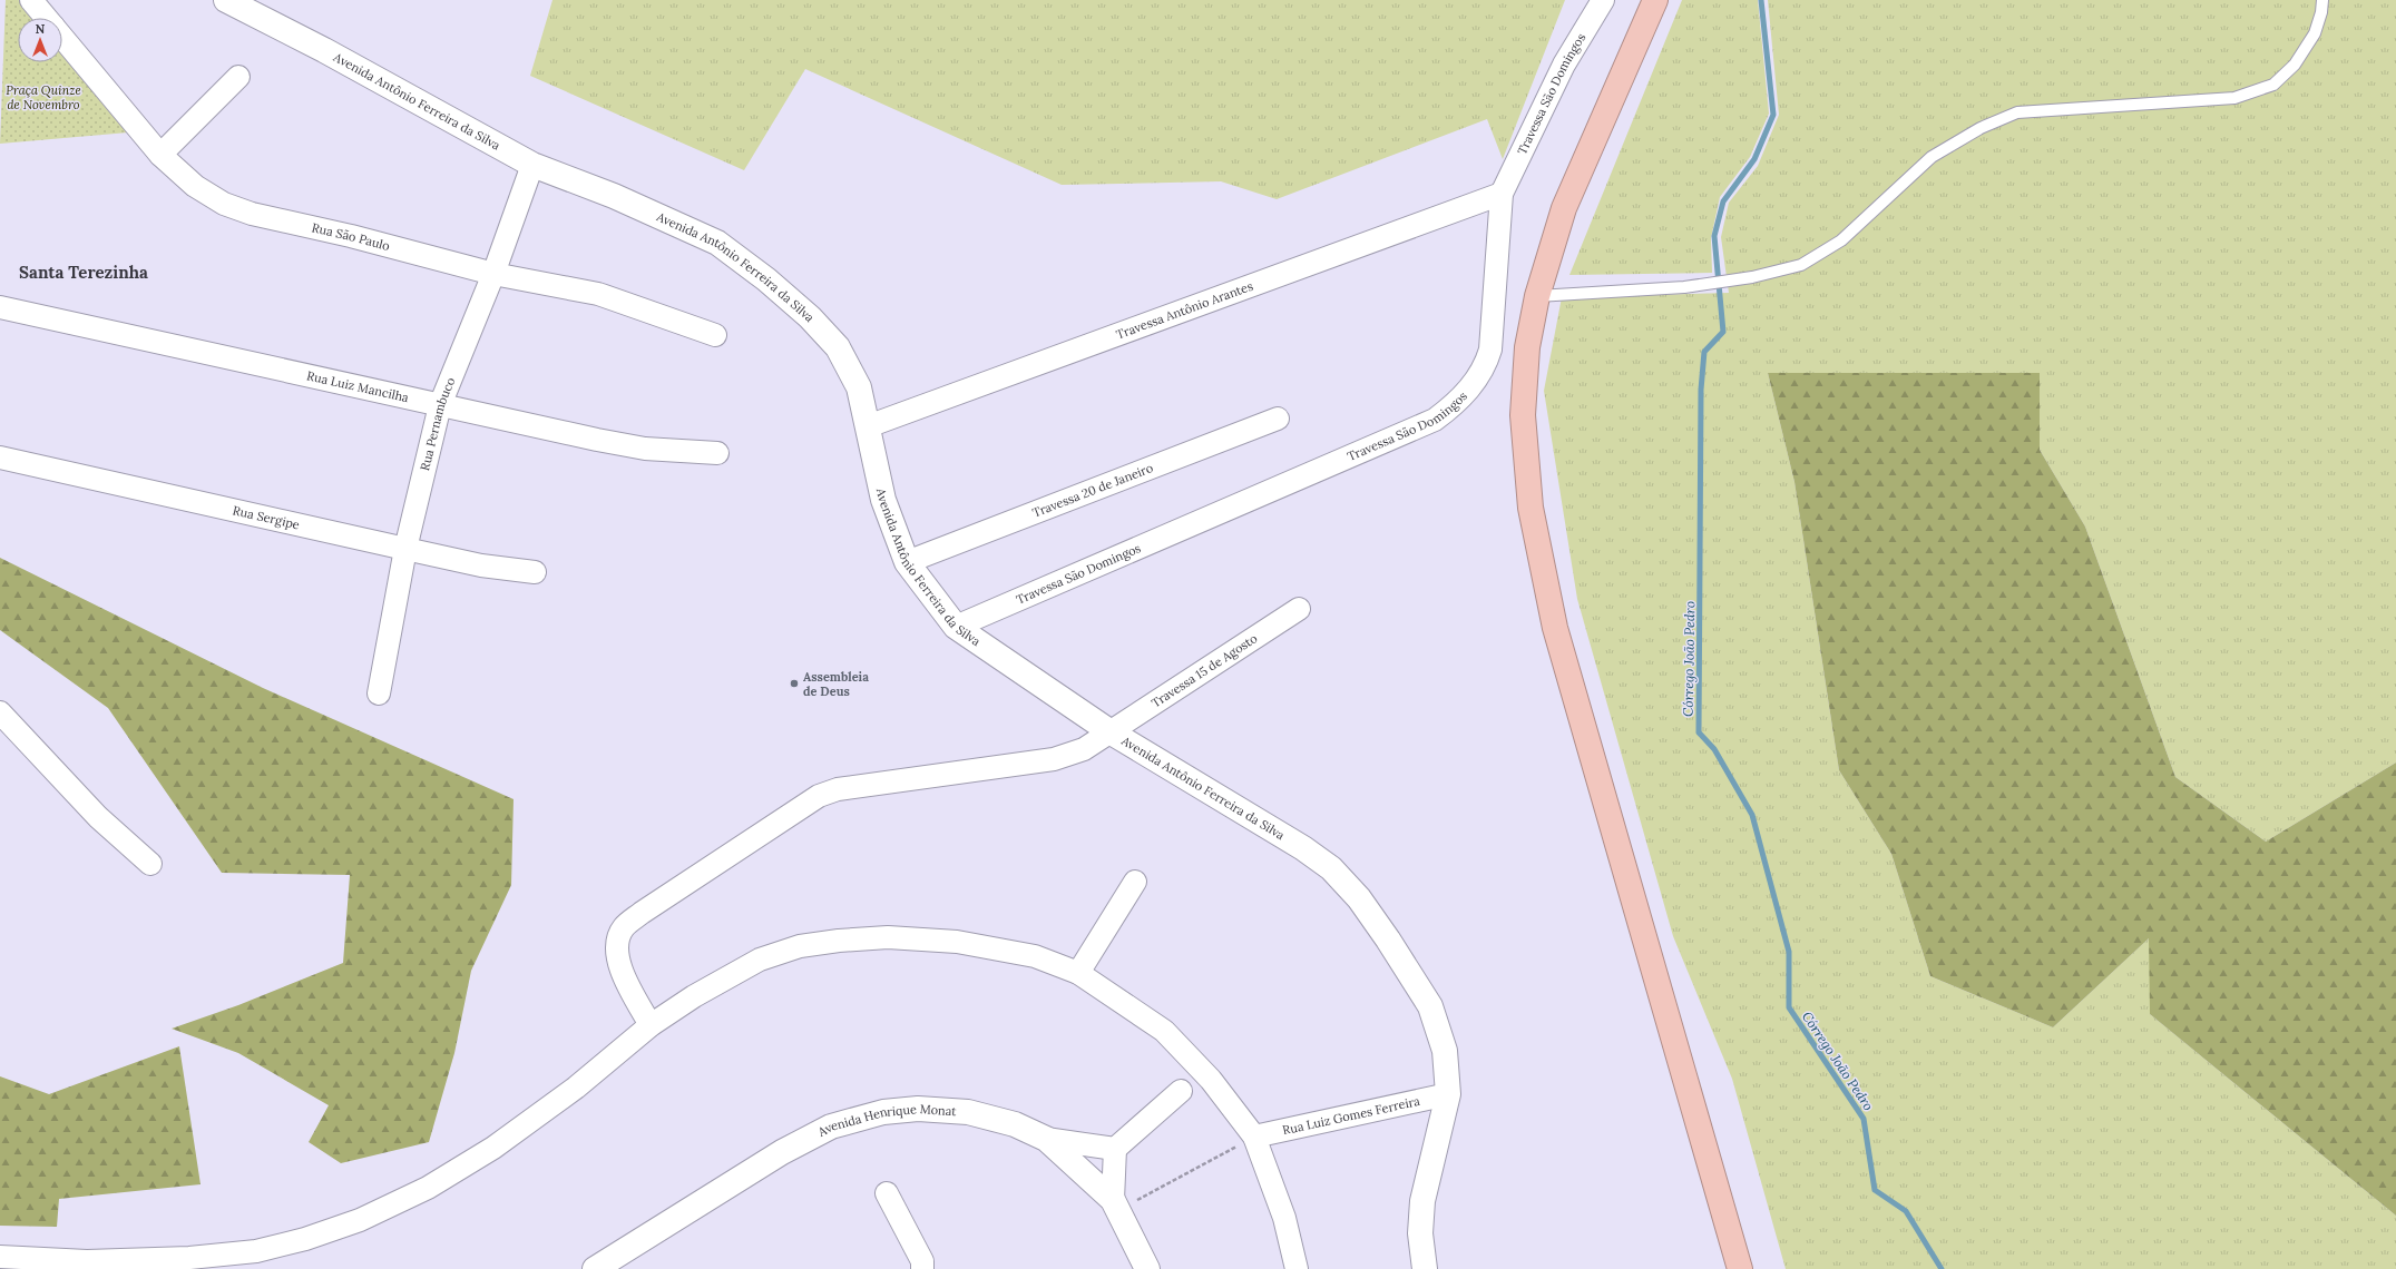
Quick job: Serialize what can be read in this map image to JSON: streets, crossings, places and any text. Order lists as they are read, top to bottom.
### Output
{
  "streets": {
    "street": [
      "Travessa São Domingos",
      "Avenida Antônio Ferreira da Silva",
      "Rua São Paulo",
      "Travessa Antônio Arantes",
      "Rua Luiz Mancilha",
      "Rua Pernambuco",
      "Travessa 20 de Janeiro",
      "Rua Sergipe",
      "Travessa 15 de Agosto",
      "Rua Luiz Gomes Ferreira",
      "Avenida Henrique Monat"
    ]
  },
  "crossings": [
    ["Travessa São Domingos", "Avenida Antônio Ferreira da Silva"],
    ["Travessa São Domingos", "Travessa Antônio Arantes"],
    ["Avenida Antônio Ferreira da Silva", "Travessa Antônio Arantes"],
    ["Avenida Antônio Ferreira da Silva", "Rua Pernambuco"],
    ["Avenida Antônio Ferreira da Silva", "Travessa 20 de Janeiro"],
    ["Avenida Antônio Ferreira da Silva", "Travessa 15 de Agosto"],
    ["Avenida Antônio Ferreira da Silva", "Rua Luiz Gomes Ferreira"],
    ["Rua São Paulo", "Rua Pernambuco"],
    ["Rua Luiz Mancilha", "Rua Pernambuco"],
    ["Rua Pernambuco", "Rua Sergipe"]
  ],
  "districts": ["Santa Terezinha"],
  "water": ["Córrego João Pedro"],
  "parks": ["Praça Quinze de Novembro"],
  "places": ["Assembleia de Deus"],
  "north": "top"
}
